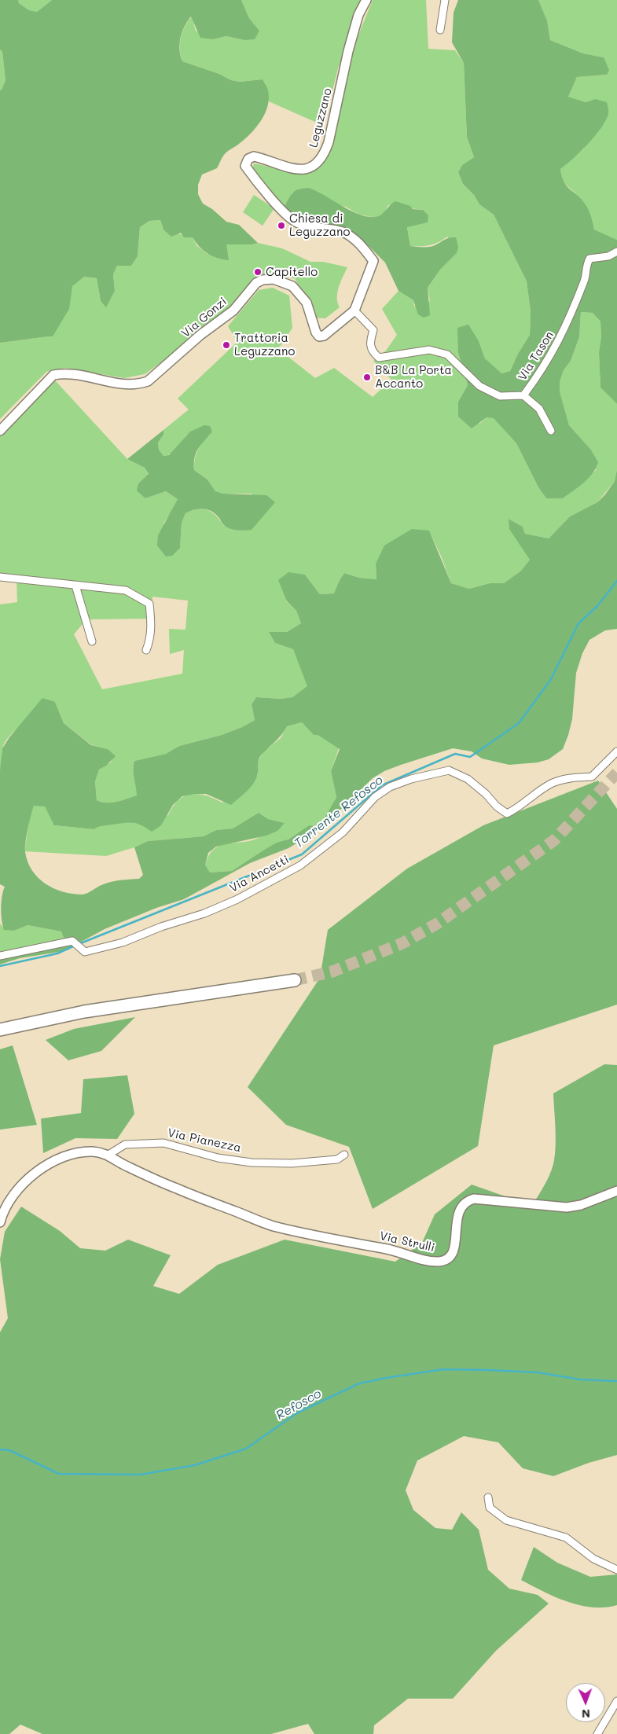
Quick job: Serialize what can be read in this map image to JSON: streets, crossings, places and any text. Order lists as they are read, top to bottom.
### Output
{
  "streets": {
    "street": [
      "Leguzzano",
      "Via Gonzi",
      "Via Tason",
      "Via Ancetti",
      "Via Pianezza",
      "Via Strulli"
    ]
  },
  "crossings": [
    ["Leguzzano", "Via Gonzi"],
    ["Via Gonzi", "Via Tason"],
    ["Via Pianezza", "Via Strulli"]
  ],
  "water": ["Torrente Refosco", "Refosco"],
  "places": [
    "Chiesa di Leguzzano",
    "Capitello",
    "Trattoria Leguzzano",
    "B&B La Porta Accanto"
  ],
  "north": "bottom"
}
